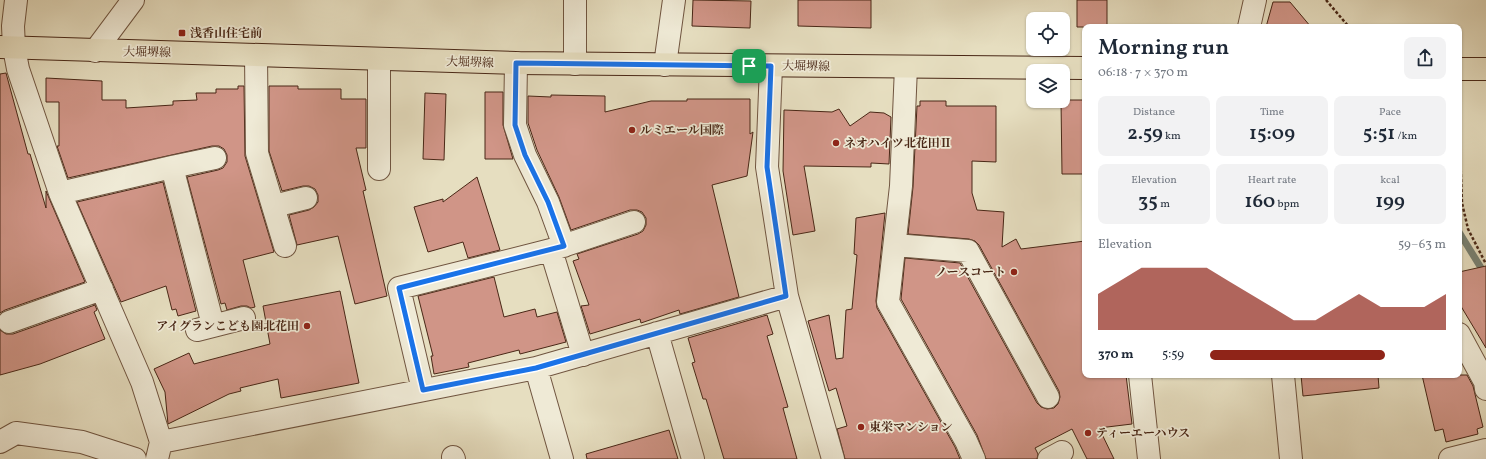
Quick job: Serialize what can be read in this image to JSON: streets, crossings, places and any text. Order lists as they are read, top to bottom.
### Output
{
  "streets": {
    "main road": ["大堀堺線"]
  },
  "places": {
    "transit": ["浅香山住宅前"],
    "other": [
      "ルミエール国際",
      "ネオハイツ北花田Ⅱ",
      "ノースコート",
      "アイグランこども園北花田",
      "東栄マンション",
      "ティーエーハウス"
    ]
  },
  "page": {
    "heading": ["Morning run", "06:18 · 7 × 370 m"],
    "stats": [
      ["Distance", "2.59 km"],
      ["Time", "15:09"],
      ["Pace", "5:51 /km"],
      ["Elevation", "35 m"],
      ["Heart rate", "160 bpm"],
      ["kcal", "199"]
    ],
    "chart": ["Elevation", "59–63 m"],
    "list": [
      {
        "name": "370 m",
        "note": "5:59"
      }
    ]
  }
}
